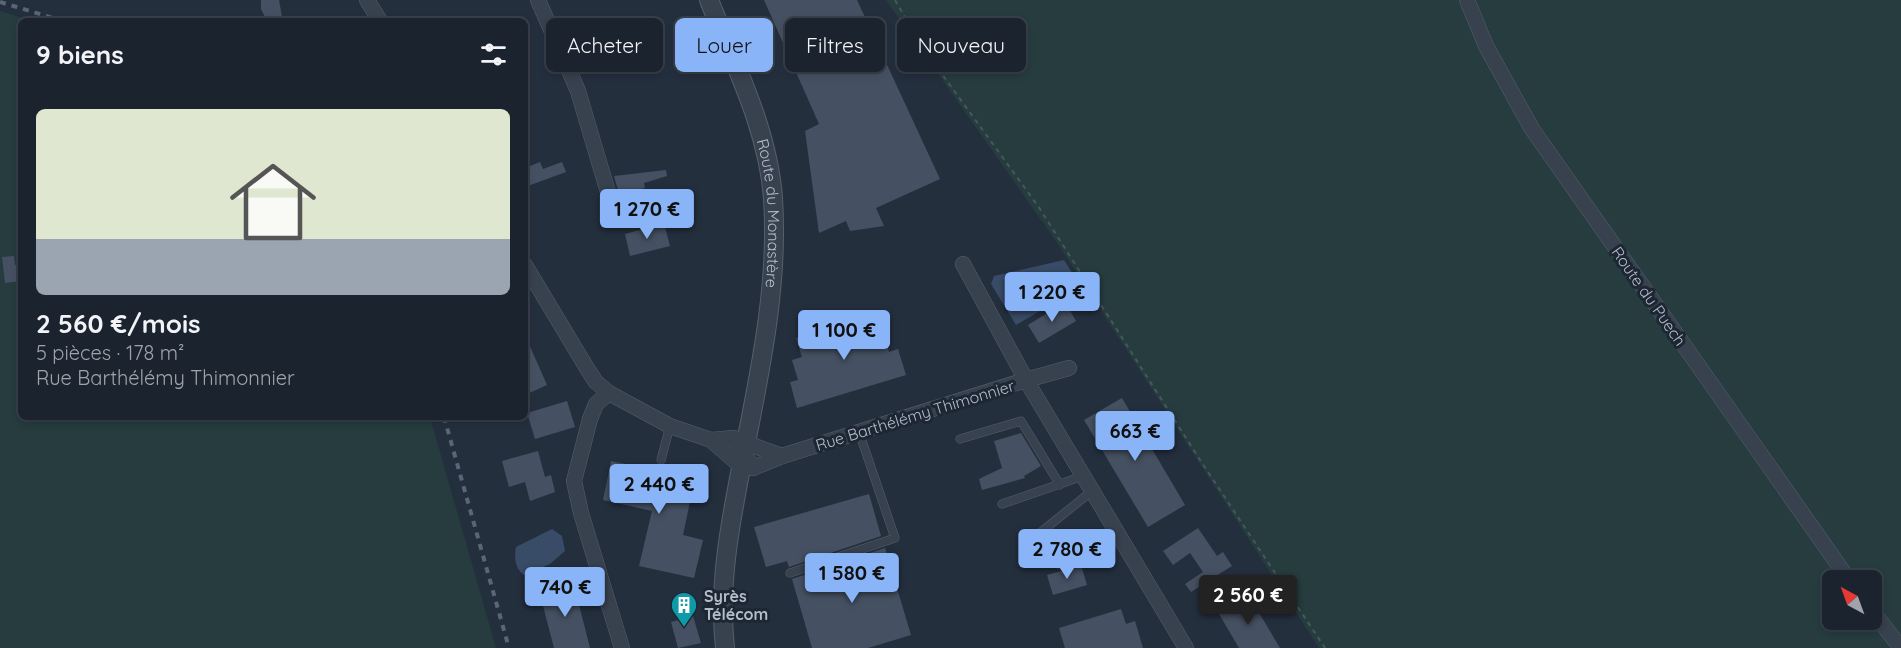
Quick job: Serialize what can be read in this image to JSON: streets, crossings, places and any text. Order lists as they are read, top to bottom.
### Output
{
  "streets": {
    "street": ["Route du Monastère", "Route du Puech", "Rue Barthélémy Thimonnier"]
  },
  "crossings": [
    ["Route du Monastère", "Rue Barthélémy Thimonnier"]
  ],
  "places": {
    "building": ["Syrès Télécom"]
  },
  "north": "top left",
  "page": {
    "chip": [
      "Acheter",
      "Louer",
      "Filtres",
      "Nouveau"
    ],
    "heading": "9 biens",
    "list": [
      {
        "name": "2 560 €/mois",
        "note": "5 pièces · 178 m² · Rue Barthélémy Thimonnier"
      }
    ],
    "price": [
      "1 270 €",
      "1 220 €",
      "1 100 €",
      "663 €",
      "2 440 €",
      "2 780 €",
      "1 580 €",
      "740 €",
      "2 560 €"
    ]
  }
}
